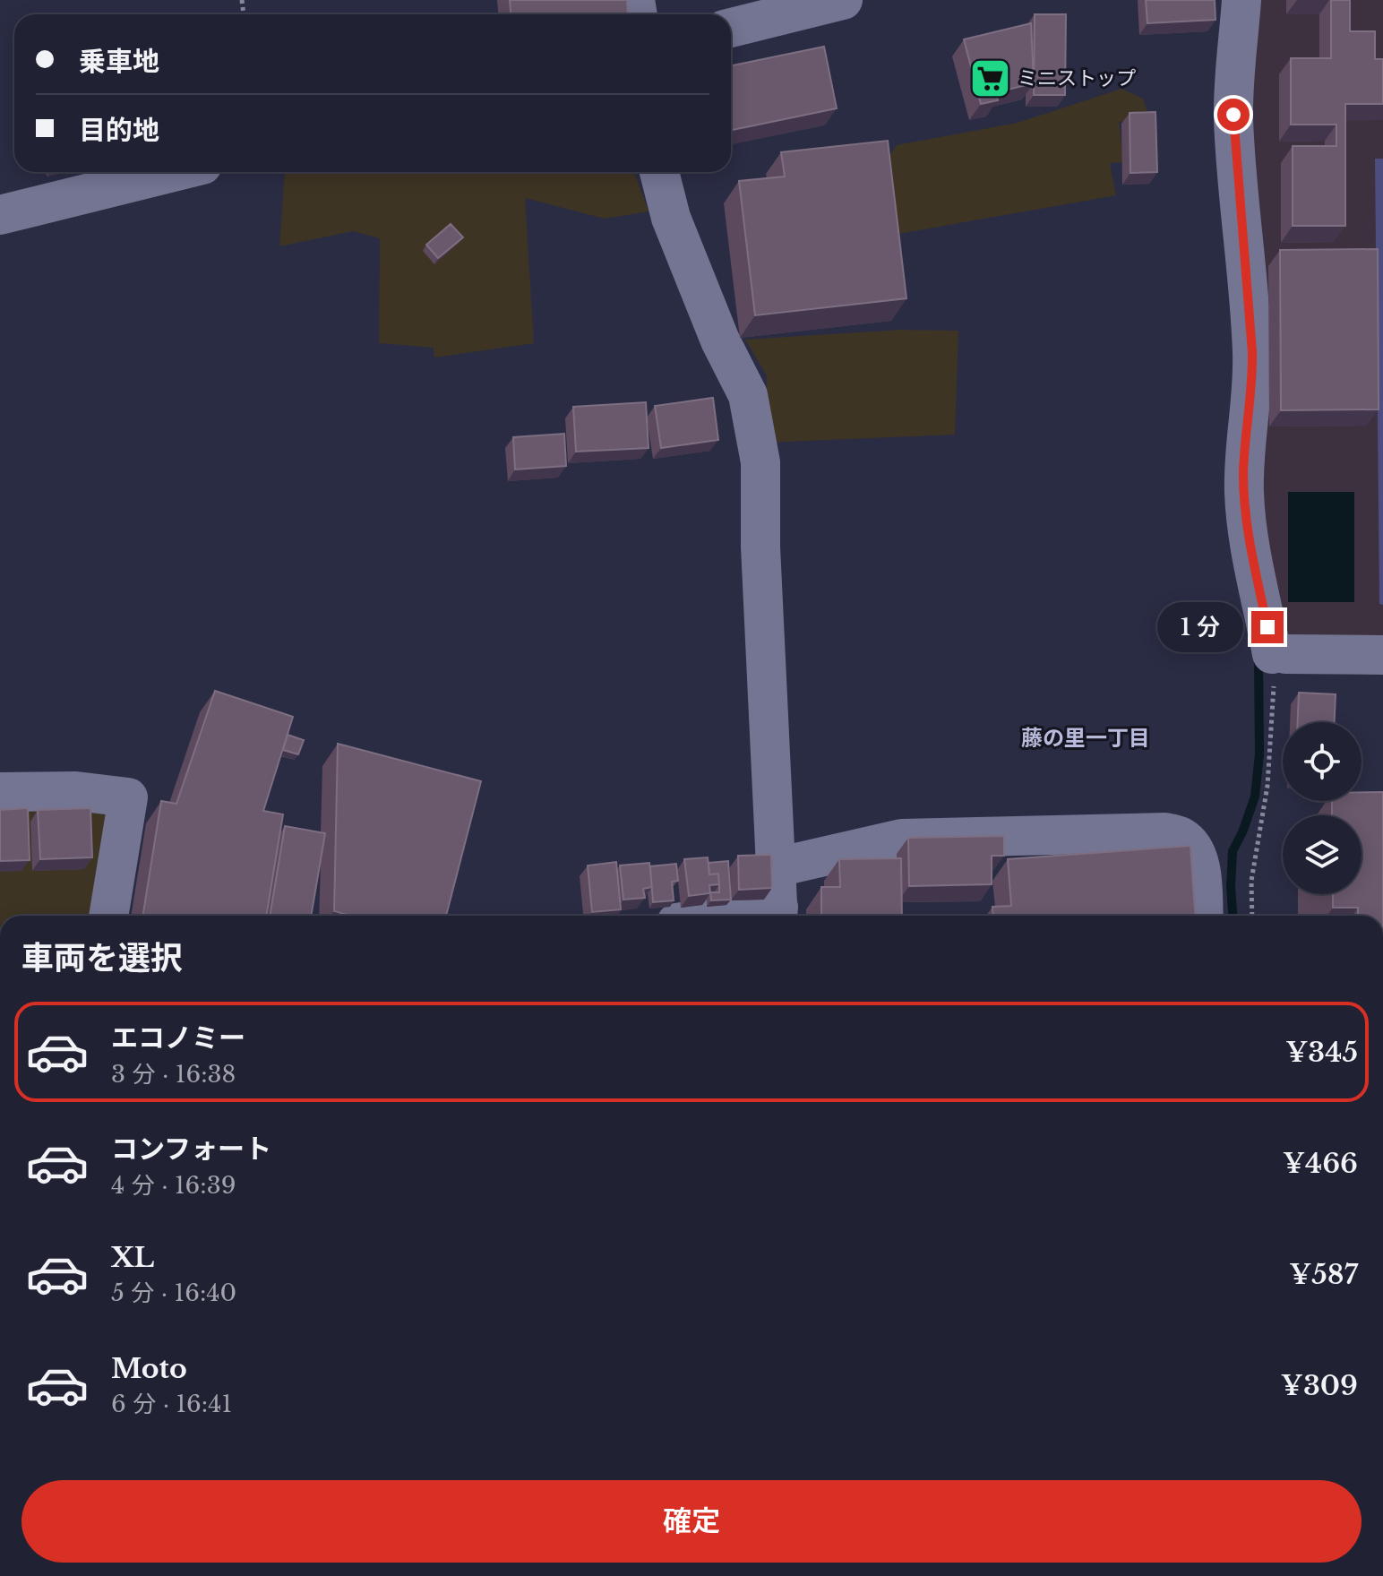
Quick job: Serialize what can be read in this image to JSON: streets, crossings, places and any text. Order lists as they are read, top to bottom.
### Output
{
  "districts": ["藤の里一丁目"],
  "places": {
    "supermarket": ["ミニストップ"]
  },
  "page": {
    "banner": ["乗車地", "目的地"],
    "bubble": "1 分",
    "heading": "車両を選択",
    "list": [
      {
        "name": "エコノミー",
        "note": "3 分 · 16:38",
        "value": "¥345"
      },
      {
        "name": "コンフォート",
        "note": "4 分 · 16:39",
        "value": "¥466"
      },
      {
        "name": "XL",
        "note": "5 分 · 16:40",
        "value": "¥587"
      },
      {
        "name": "Moto",
        "note": "6 分 · 16:41",
        "value": "¥309"
      }
    ],
    "buttons": "確定"
  }
}
